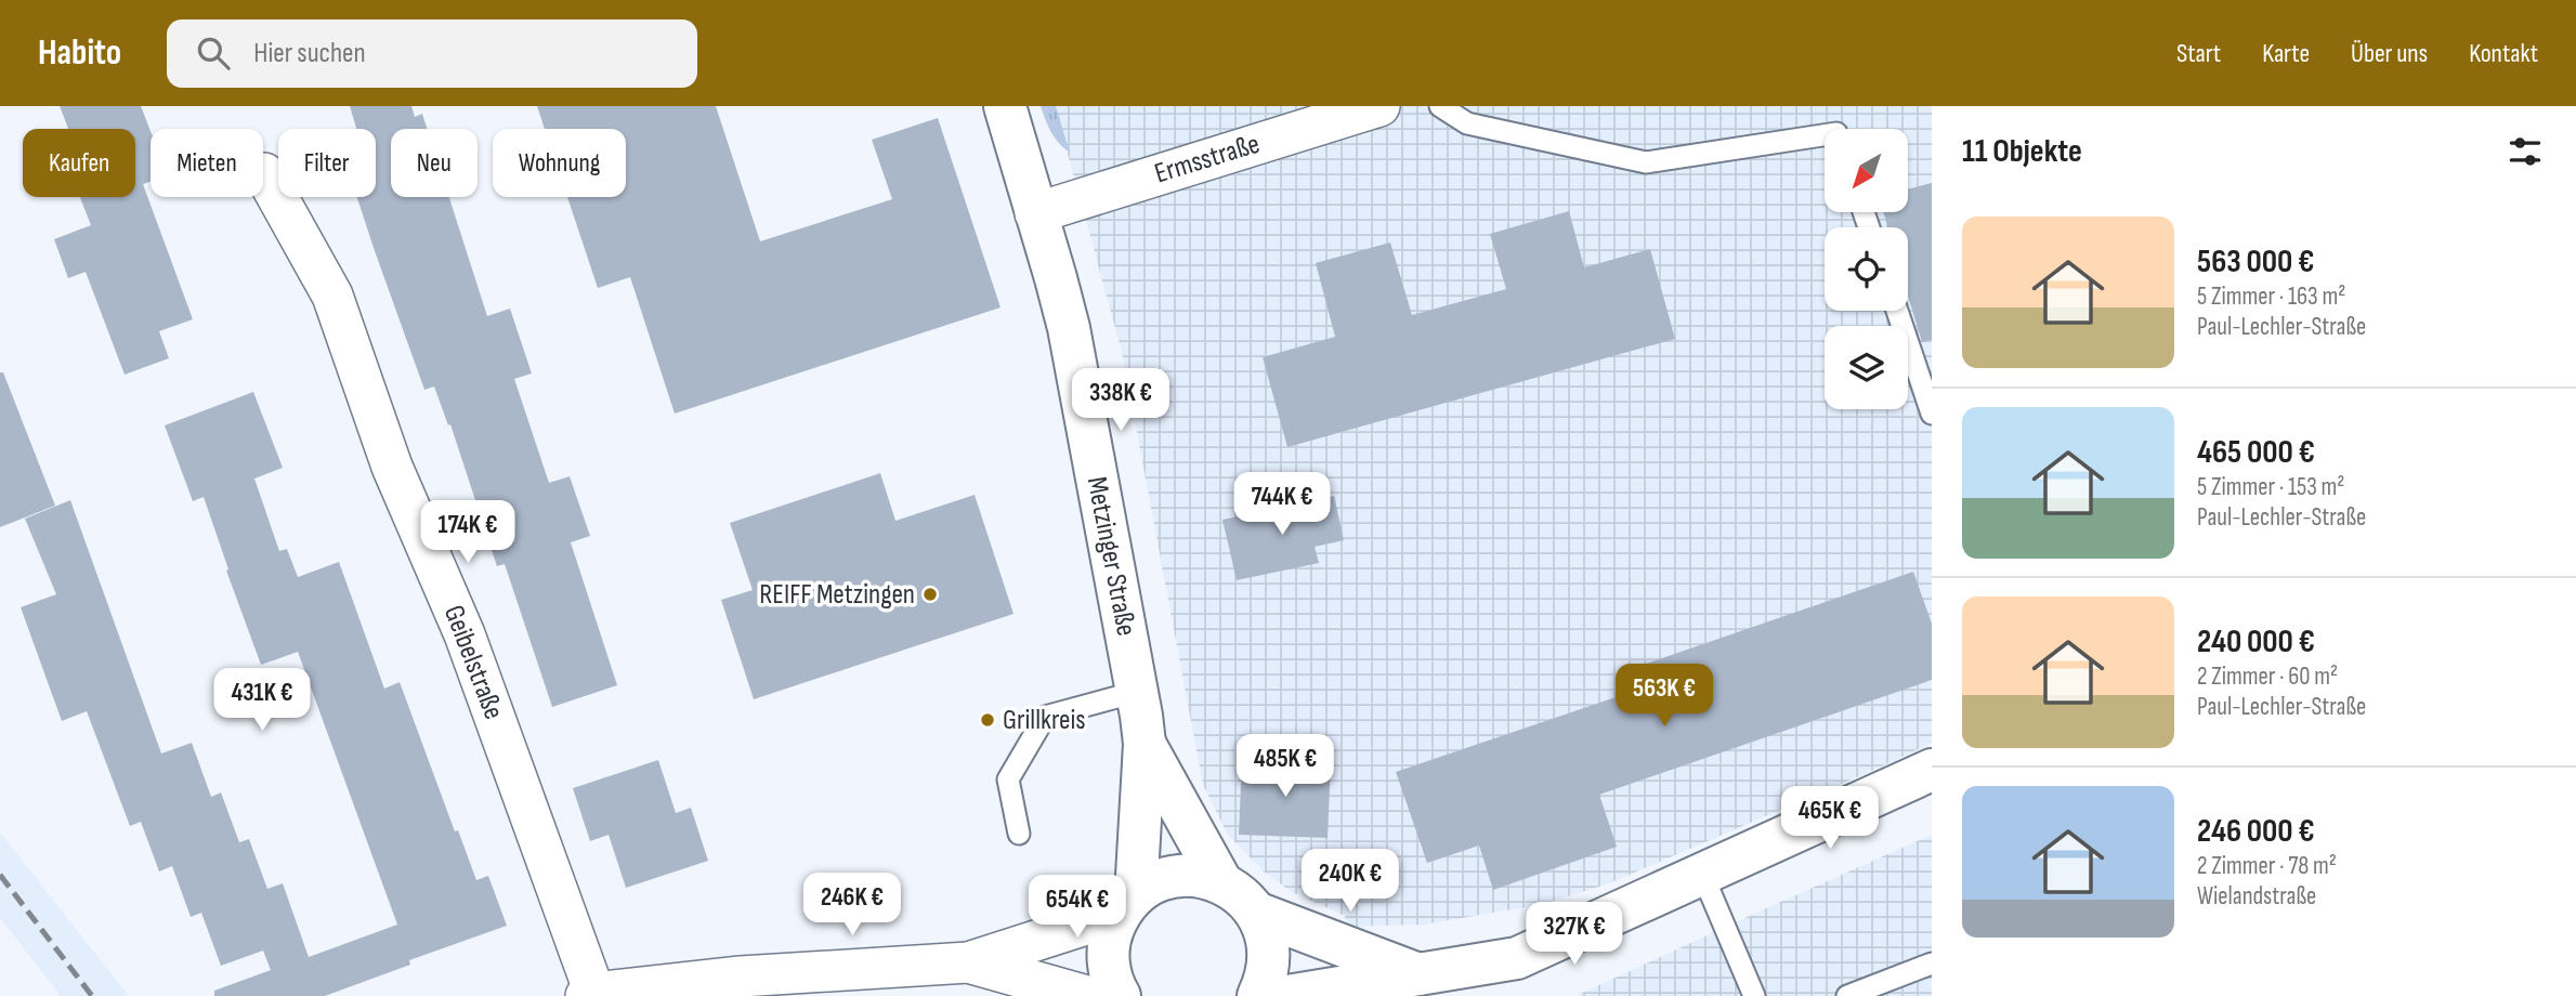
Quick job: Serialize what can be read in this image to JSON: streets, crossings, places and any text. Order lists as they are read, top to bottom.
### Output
{
  "streets": {
    "street": ["Ermsstraße", "Metzinger Straße", "Geibelstraße"]
  },
  "crossings": [
    ["Ermsstraße", "Metzinger Straße"]
  ],
  "places": ["REIFF Metzingen", "Grillkreis"],
  "north": "bottom left",
  "page": {
    "header": "Habito",
    "search": "Hier suchen",
    "nav": [
      "Start",
      "Karte",
      "Über uns",
      "Kontakt"
    ],
    "heading": "11 Objekte",
    "chip": [
      "Kaufen",
      "Mieten",
      "Filter",
      "Neu",
      "Wohnung"
    ],
    "list": [
      {
        "name": "563 000 €",
        "note": "5 Zimmer · 163 m² · Paul-Lechler-Straße"
      },
      {
        "name": "465 000 €",
        "note": "5 Zimmer · 153 m² · Paul-Lechler-Straße"
      },
      {
        "name": "240 000 €",
        "note": "2 Zimmer · 60 m² · Paul-Lechler-Straße"
      },
      {
        "name": "246 000 €",
        "note": "2 Zimmer · 78 m² · Wielandstraße"
      }
    ],
    "price": [
      "338K €",
      "744K €",
      "174K €",
      "563K €",
      "431K €",
      "485K €",
      "465K €",
      "240K €",
      "246K €",
      "654K €",
      "327K €"
    ]
  }
}
